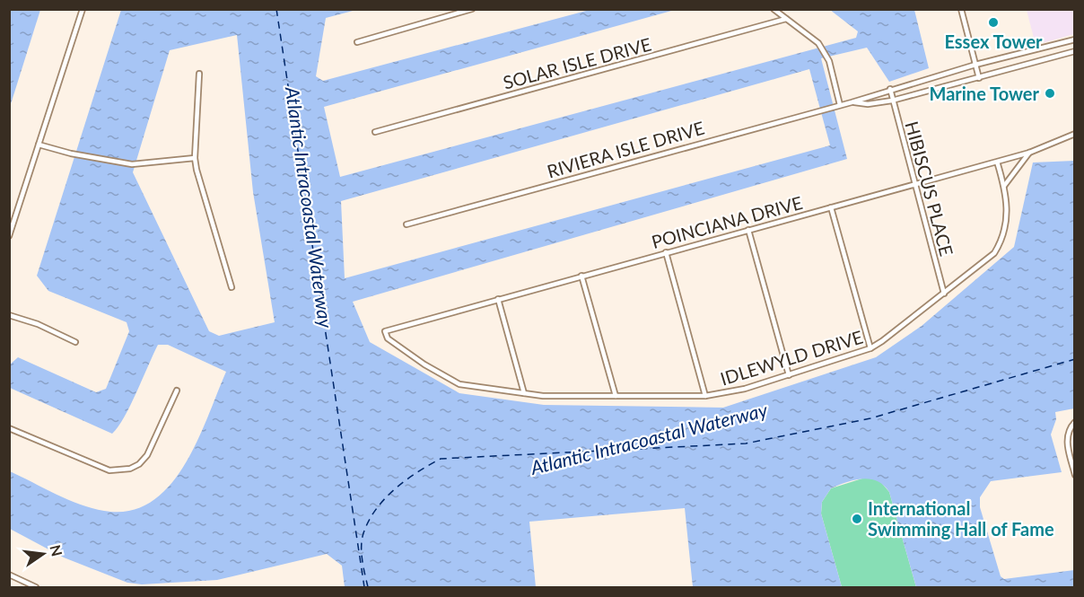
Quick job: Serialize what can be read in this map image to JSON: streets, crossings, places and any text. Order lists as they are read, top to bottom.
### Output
{
  "streets": {
    "street": [
      "SOLAR ISLE DRIVE",
      "RIVIERA ISLE DRIVE",
      "HIBISCUS PLACE",
      "POINCIANA DRIVE",
      "IDLEWYLD DRIVE"
    ]
  },
  "crossings": [
    ["RIVIERA ISLE DRIVE", "HIBISCUS PLACE"],
    ["HIBISCUS PLACE", "POINCIANA DRIVE"],
    ["HIBISCUS PLACE", "IDLEWYLD DRIVE"],
    ["POINCIANA DRIVE", "IDLEWYLD DRIVE"]
  ],
  "water": ["Atlantic Intracoastal Waterway"],
  "places": ["Essex Tower", "Marine Tower", "International Swimming Hall of Fame"],
  "north": "right"
}
